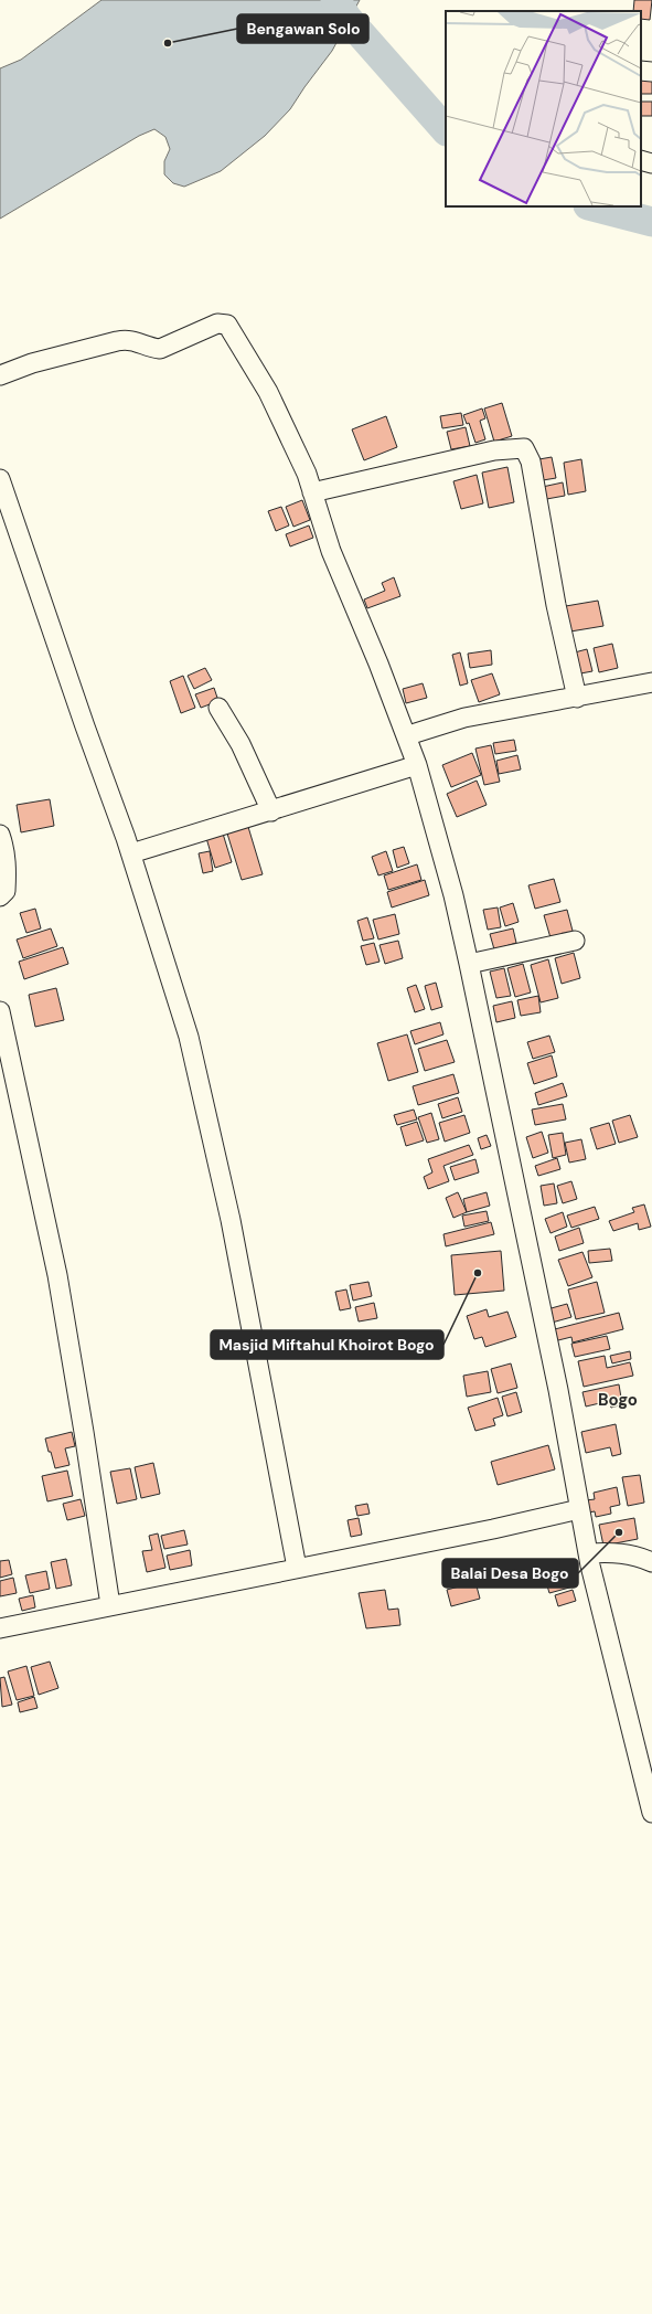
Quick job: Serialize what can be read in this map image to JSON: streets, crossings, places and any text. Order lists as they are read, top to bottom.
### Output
{
  "districts": ["Bogo"],
  "places": ["Bengawan Solo", "Masjid Miftahul Khoirot Bogo", "Balai Desa Bogo"]
}
